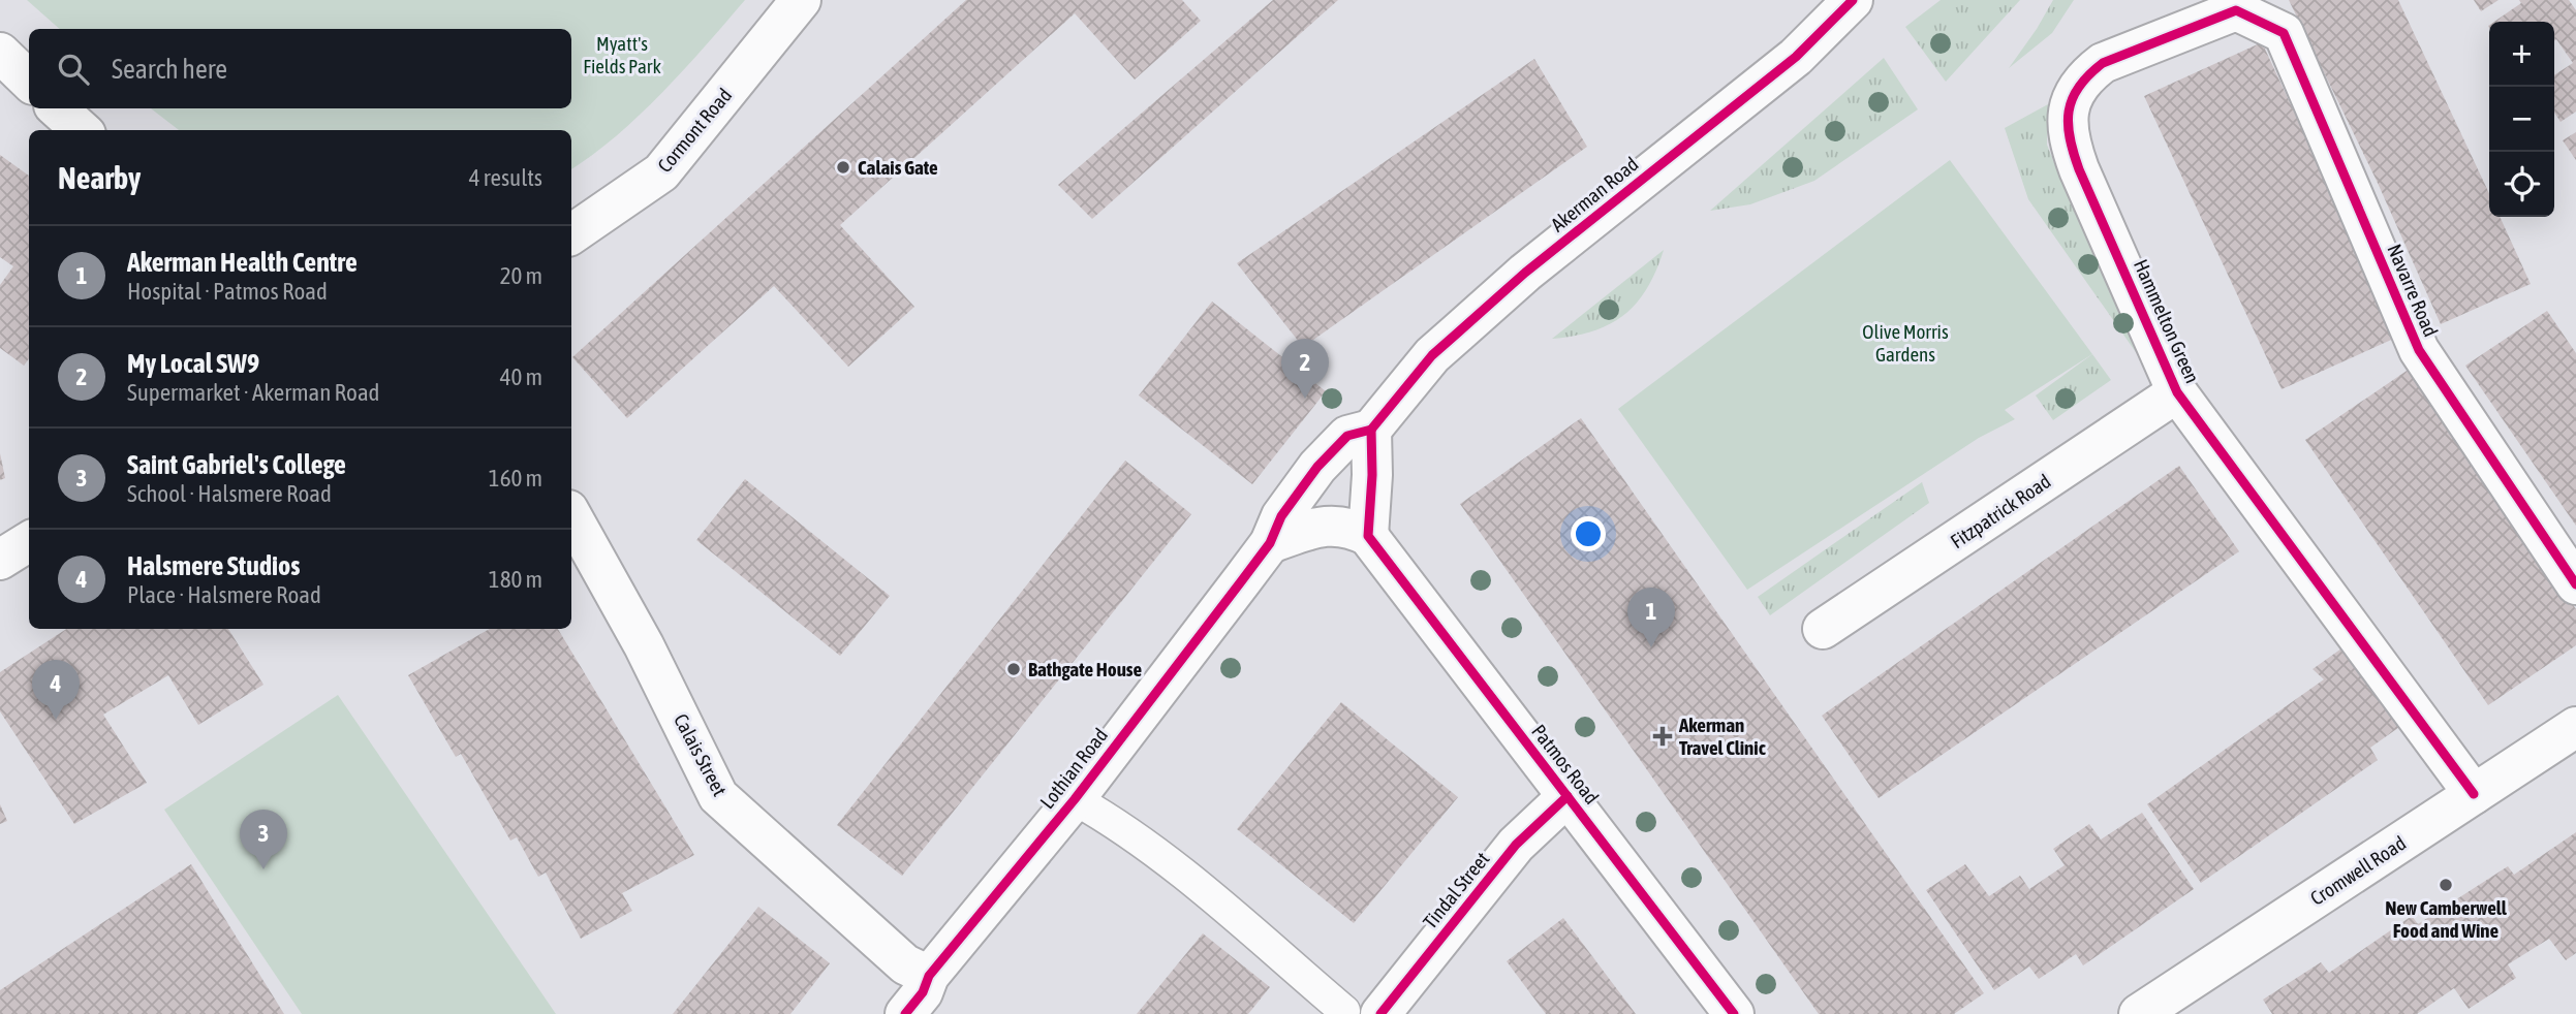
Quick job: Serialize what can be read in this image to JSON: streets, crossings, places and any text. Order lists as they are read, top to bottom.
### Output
{
  "streets": {
    "street": [
      "Cormont Road",
      "Akerman Road",
      "Navarre Road",
      "Hammelton Green",
      "Fitzpatrick Road",
      "Calais Street",
      "Patmos Road",
      "Lothian Road",
      "Cromwell Road",
      "Tindal Street"
    ]
  },
  "crossings": [
    ["Akerman Road", "Lothian Road"],
    ["Navarre Road", "Hammelton Green"],
    ["Hammelton Green", "Fitzpatrick Road"],
    ["Hammelton Green", "Cromwell Road"],
    ["Calais Street", "Lothian Road"],
    ["Patmos Road", "Tindal Street"]
  ],
  "parks": ["Myatt's Fields Park", "Olive Morris Gardens"],
  "places": {
    "other": ["Calais Gate", "Bathgate House", "New Camberwell Food and Wine"],
    "health": ["Akerman Travel Clinic"]
  },
  "page": {
    "map_buttons": ["+", "−"],
    "search": "Search here",
    "heading": ["Nearby", "4 results"],
    "list": [
      {
        "mark": "1",
        "name": "Akerman Health Centre",
        "note": "Hospital · Patmos Road",
        "value": "20 m"
      },
      {
        "mark": "2",
        "name": "My Local SW9",
        "note": "Supermarket · Akerman Road",
        "value": "40 m"
      },
      {
        "mark": "3",
        "name": "Saint Gabriel's College",
        "note": "School · Halsmere Road",
        "value": "160 m"
      },
      {
        "mark": "4",
        "name": "Halsmere Studios",
        "note": "Place · Halsmere Road",
        "value": "180 m"
      }
    ],
    "pins": [
      "2",
      "1",
      "4",
      "3"
    ]
  }
}
